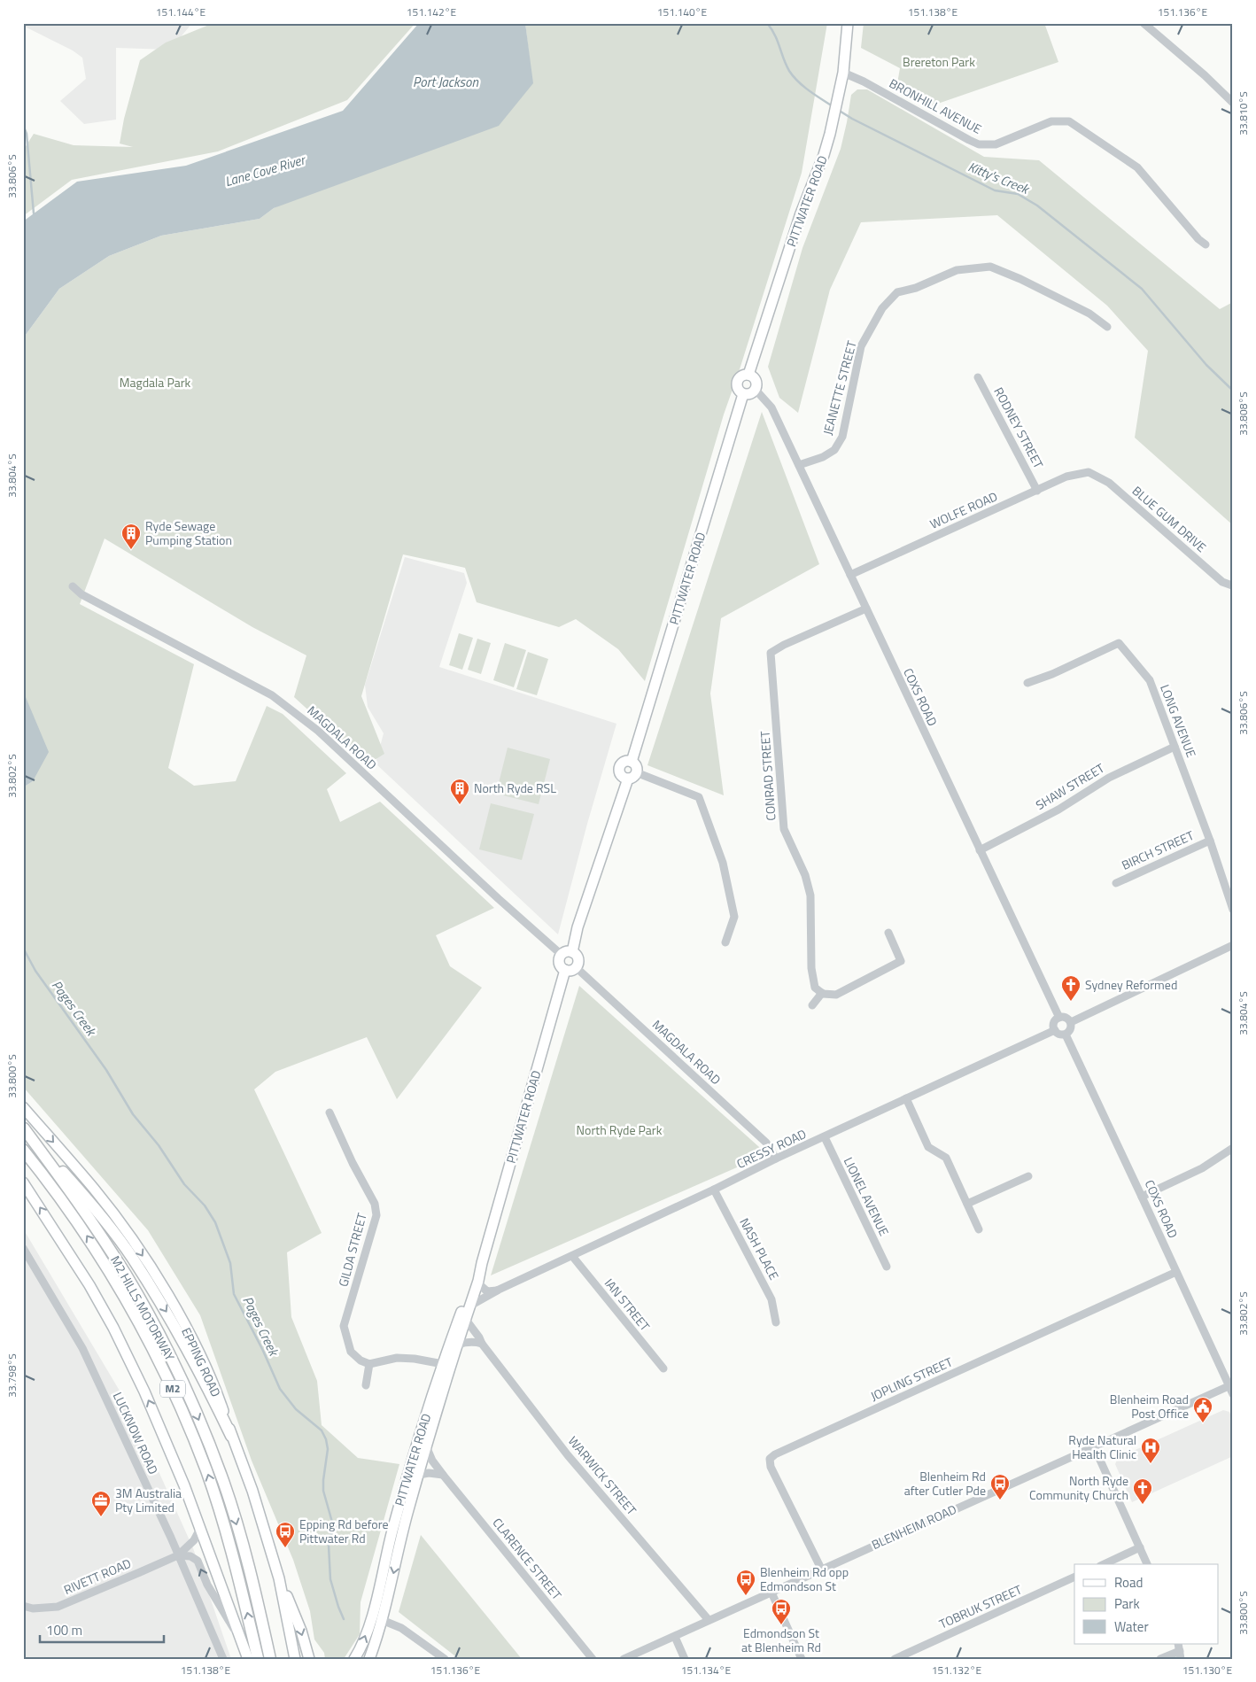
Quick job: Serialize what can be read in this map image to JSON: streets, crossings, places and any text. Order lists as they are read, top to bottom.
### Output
{
  "streets": {
    "highway": ["M2 HILLS MOTORWAY", "M2"],
    "main road": ["PITTWATER ROAD", "EPPING ROAD"],
    "street": [
      "BRONHILL AVENUE",
      "JEANETTE STREET",
      "RODNEY STREET",
      "WOLFE ROAD",
      "BLUE GUM DRIVE",
      "COXS ROAD",
      "LONG AVENUE",
      "MAGDALA ROAD",
      "CONRAD STREET",
      "SHAW STREET",
      "BIRCH STREET",
      "CRESSY ROAD",
      "LIONEL AVENUE",
      "NASH PLACE",
      "GILDA STREET",
      "IAN STREET",
      "JOPLING STREET",
      "LUCKNOW ROAD",
      "WARWICK STREET",
      "BLENHEIM ROAD",
      "CLARENCE STREET",
      "RIVETT ROAD",
      "TOBRUK STREET"
    ]
  },
  "crossings": [
    ["BRONHILL AVENUE", "PITTWATER ROAD"],
    ["PITTWATER ROAD", "COXS ROAD"],
    ["PITTWATER ROAD", "MAGDALA ROAD"],
    ["PITTWATER ROAD", "CRESSY ROAD"],
    ["PITTWATER ROAD", "WARWICK STREET"],
    ["PITTWATER ROAD", "CLARENCE STREET"],
    ["JEANETTE STREET", "COXS ROAD"],
    ["RODNEY STREET", "WOLFE ROAD"],
    ["WOLFE ROAD", "BLUE GUM DRIVE"],
    ["WOLFE ROAD", "COXS ROAD"],
    ["COXS ROAD", "CONRAD STREET"],
    ["COXS ROAD", "SHAW STREET"],
    ["COXS ROAD", "CRESSY ROAD"],
    ["COXS ROAD", "JOPLING STREET"],
    ["COXS ROAD", "BLENHEIM ROAD"],
    ["LONG AVENUE", "SHAW STREET"],
    ["LONG AVENUE", "BIRCH STREET"],
    ["MAGDALA ROAD", "CRESSY ROAD"],
    ["CRESSY ROAD", "LIONEL AVENUE"],
    ["CRESSY ROAD", "NASH PLACE"],
    ["CRESSY ROAD", "IAN STREET"],
    ["M2 HILLS MOTORWAY", "M2"],
    ["EPPING ROAD", "M2"],
    ["JOPLING STREET", "BLENHEIM ROAD"],
    ["LUCKNOW ROAD", "RIVETT ROAD"],
    ["WARWICK STREET", "BLENHEIM ROAD"]
  ],
  "water": [
    "Port Jackson",
    "Lane Cove River",
    "Kitty's Creek",
    "Pages Creek"
  ],
  "parks": ["Brereton Park", "Magdala Park", "North Ryde Park"],
  "places": {
    "building": ["Ryde Sewage Pumping Station", "North Ryde RSL"],
    "church": ["Sydney Reformed", "North Ryde Community Church"],
    "public building": ["Blenheim Road Post Office"],
    "hospital": ["Ryde Natural Health Clinic"],
    "bus stop": [
      "Blenheim Rd after Cutler Pde",
      "Epping Rd before Pittwater Rd",
      "Blenheim Rd opp Edmondson St",
      "Edmondson St at Blenheim Rd"
    ],
    "office": ["3M Australia Pty Limited"]
  },
  "legend": ["Road", "Park", "Water"],
  "scale_bar": "100 m",
  "coordinates": [
    "151.144°E",
    "151.142°E",
    "151.140°E",
    "151.138°E",
    "151.136°E",
    "33.810°S",
    "33.806°S",
    "33.808°S",
    "33.804°S",
    "33.802°S",
    "33.800°S",
    "33.798°S",
    "151.134°E",
    "151.132°E",
    "151.130°E"
  ]
}
